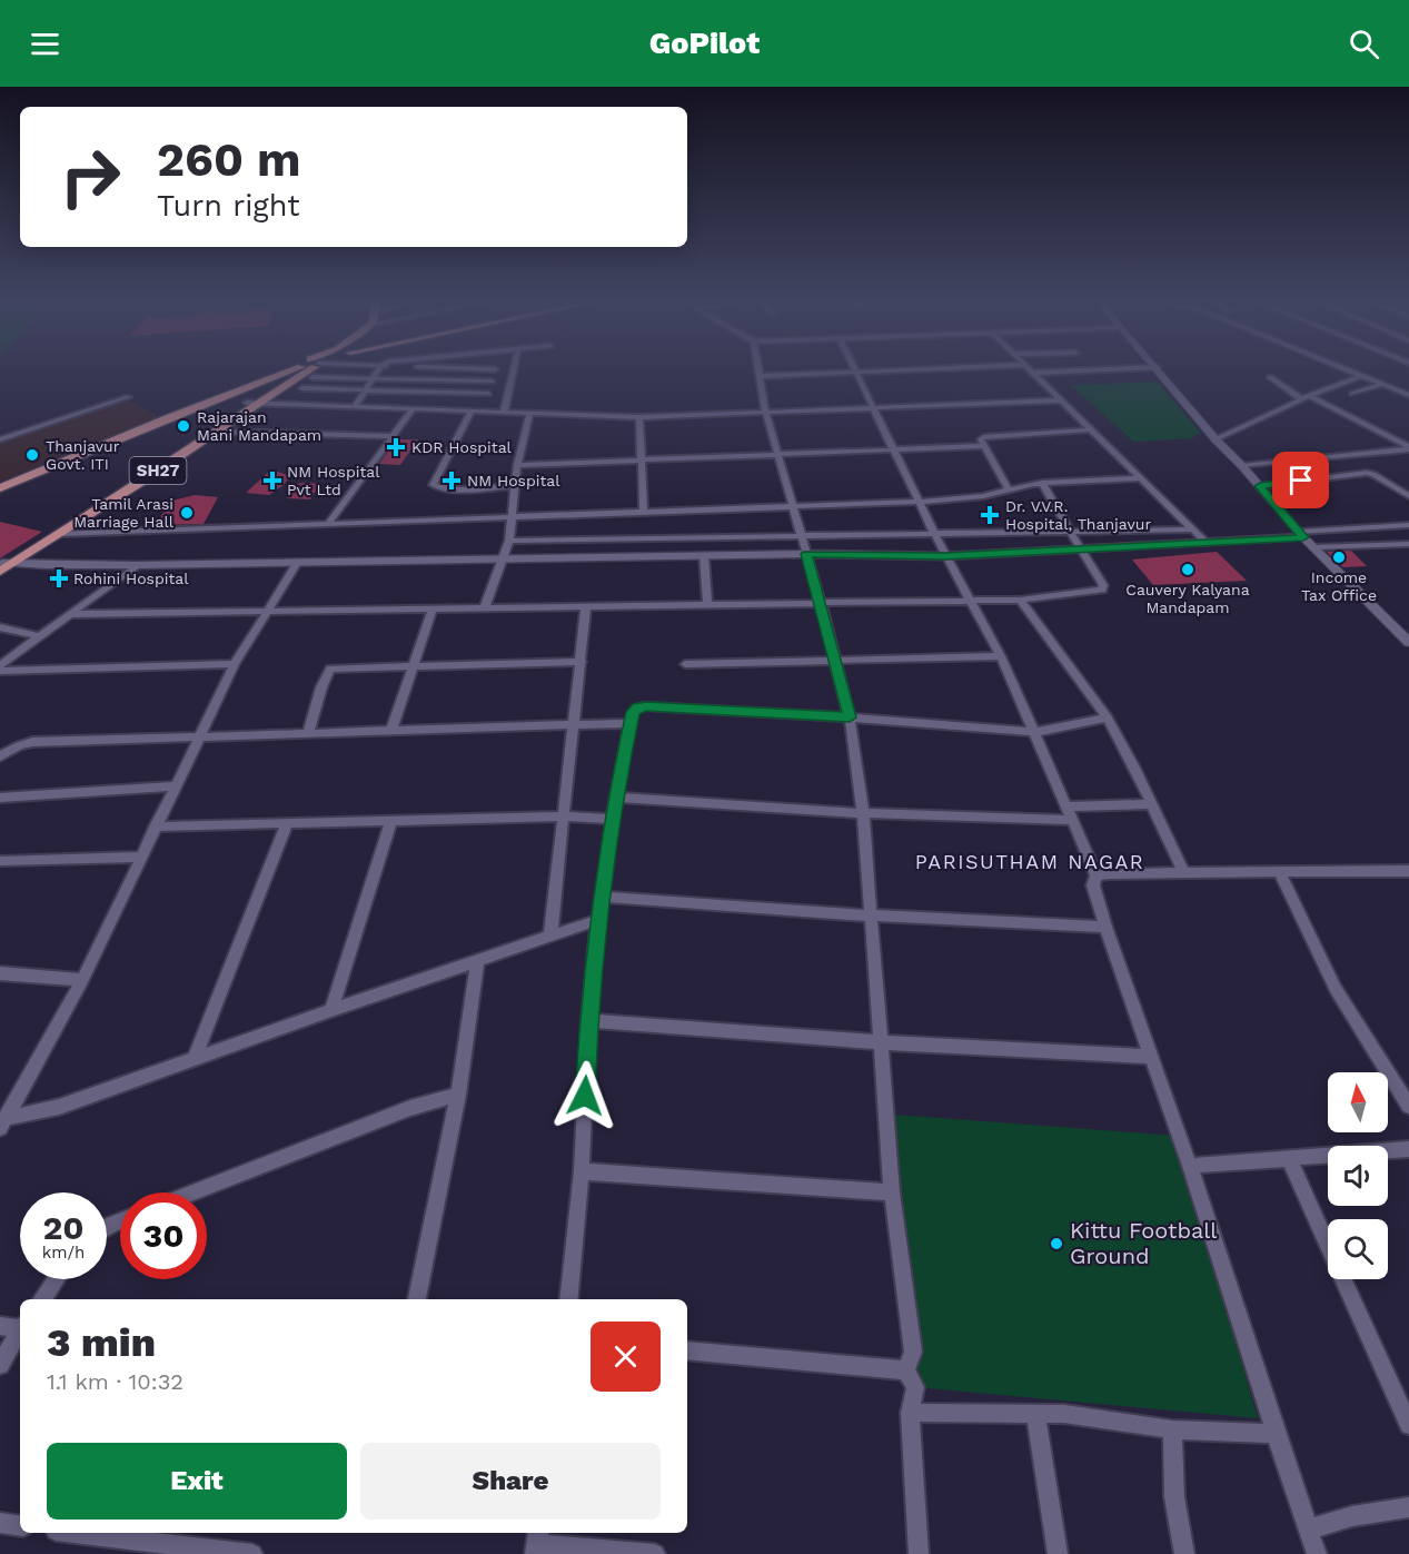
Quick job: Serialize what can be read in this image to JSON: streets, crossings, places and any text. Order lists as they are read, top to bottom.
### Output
{
  "streets": {
    "main road": ["SH27"]
  },
  "districts": ["PARISUTHAM NAGAR"],
  "places": {
    "other": [
      "Rajarajan Mani Mandapam",
      "Thanjavur Govt. ITI",
      "Tamil Arasi Marriage Hall",
      "Income Tax Office",
      "Cauvery Kalyana Mandapam",
      "Kittu Football Ground"
    ],
    "health": [
      "KDR Hospital",
      "NM Hospital Pvt Ltd",
      "NM Hospital",
      "Dr. V.V.R. Hospital, Thanjavur",
      "Rohini Hospital"
    ]
  },
  "north": "top",
  "page": {
    "header": "GoPilot",
    "turn": ["260 m", "Turn right"],
    "speed": "20 km/h",
    "limit": "30",
    "heading": ["3 min", "1.1 km · 10:32"],
    "buttons": ["Exit", "Share"]
  }
}
